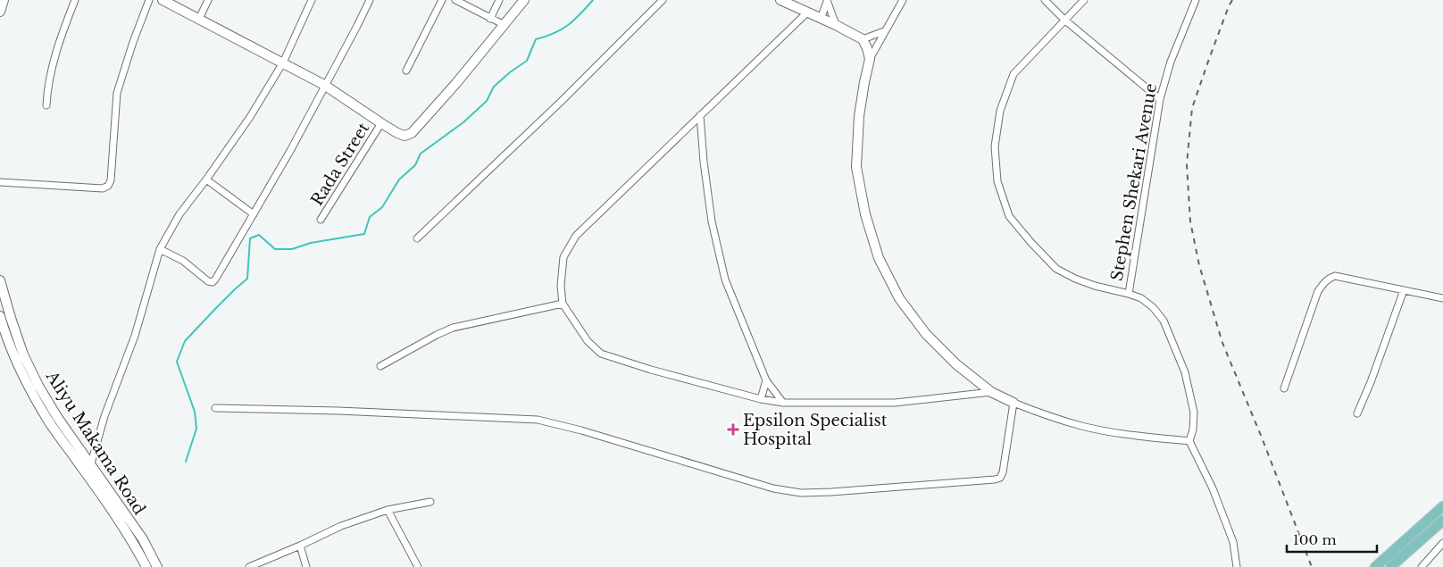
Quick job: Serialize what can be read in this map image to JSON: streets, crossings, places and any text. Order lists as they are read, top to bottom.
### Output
{
  "streets": {
    "street": ["Rada Street", "Stephen Shekari Avenue", "Aliyu Makama Road"]
  },
  "places": {
    "health": ["Epsilon Specialist Hospital"]
  },
  "scale_bar": "100 m"
}
